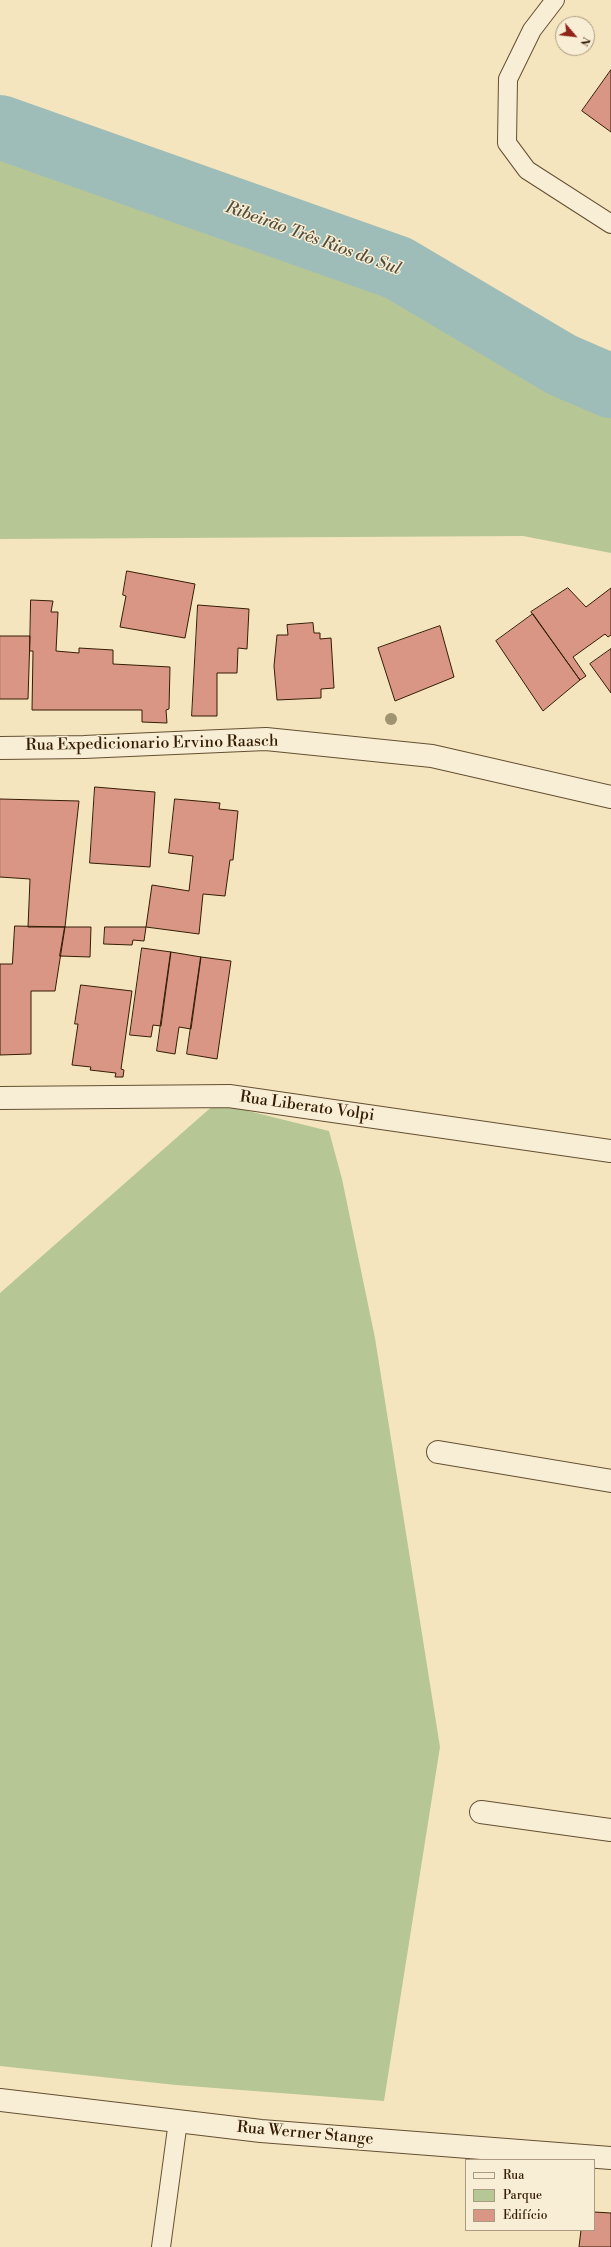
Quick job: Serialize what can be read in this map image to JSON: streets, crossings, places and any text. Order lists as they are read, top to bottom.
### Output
{
  "streets": {
    "street": ["Rua Expedicionario Ervino Raasch", "Rua Liberato Volpi", "Rua Werner Stange"]
  },
  "water": ["Ribeirão Três Rios do Sul"],
  "legend": ["Rua", "Parque", "Edifício"],
  "north": "bottom right"
}
